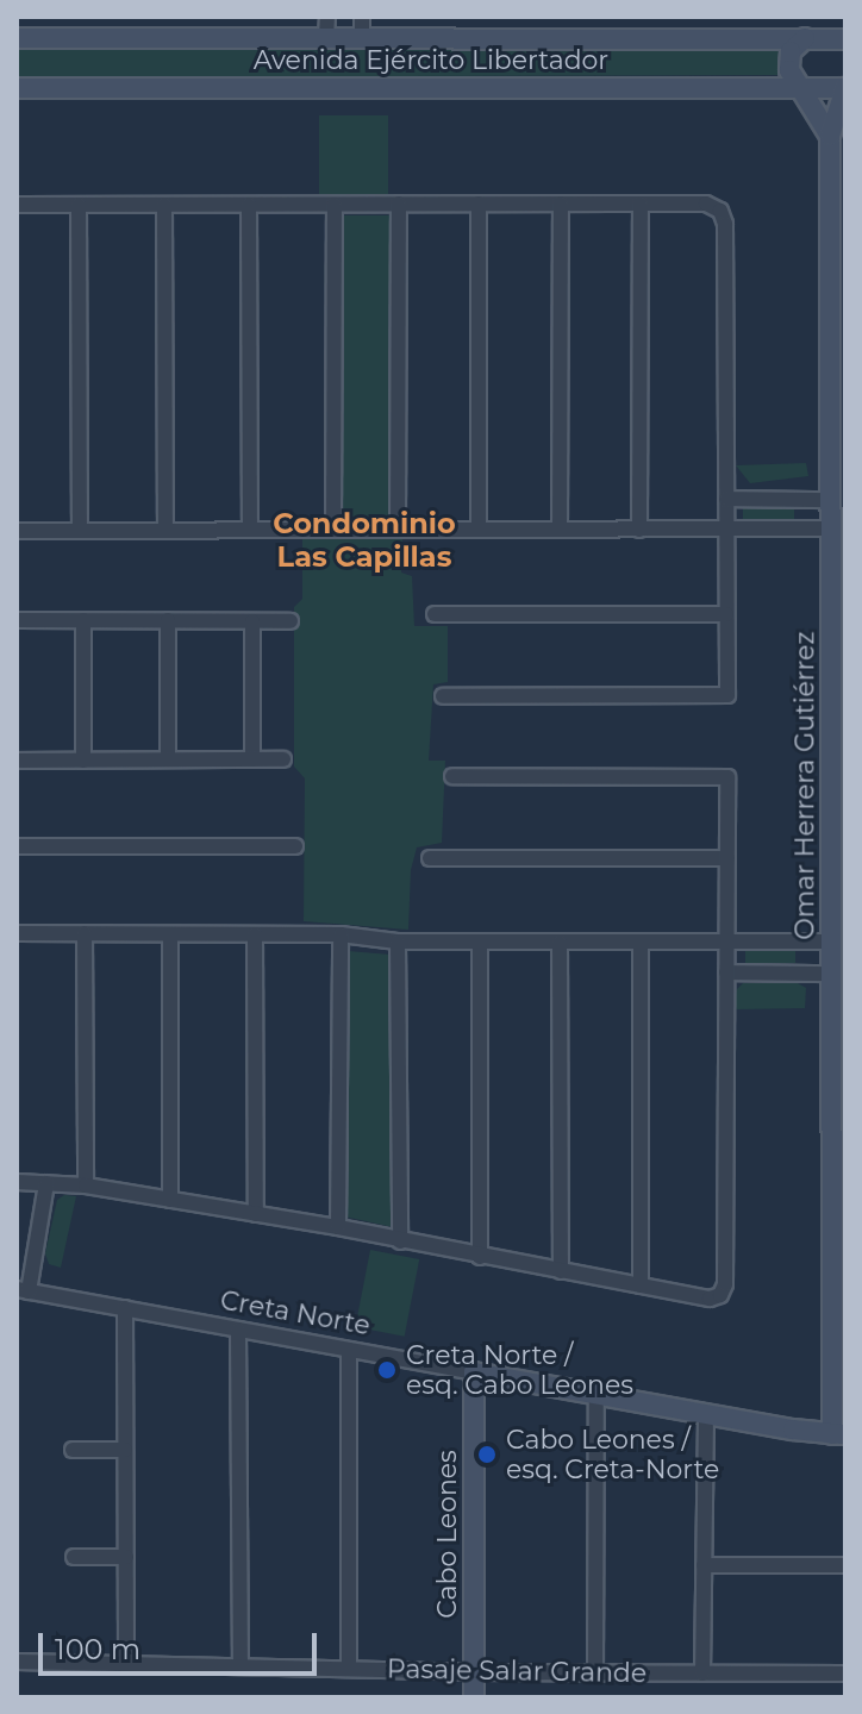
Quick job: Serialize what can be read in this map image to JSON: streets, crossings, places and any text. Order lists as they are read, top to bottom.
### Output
{
  "streets": {
    "street": [
      "Avenida Ejército Libertador",
      "Omar Herrera Gutiérrez",
      "Creta Norte",
      "Cabo Leones",
      "Pasaje Salar Grande"
    ]
  },
  "crossings": [
    ["Avenida Ejército Libertador", "Omar Herrera Gutiérrez"],
    ["Omar Herrera Gutiérrez", "Creta Norte"],
    ["Creta Norte", "Cabo Leones"],
    ["Cabo Leones", "Pasaje Salar Grande"]
  ],
  "districts": ["Condominio Las Capillas"],
  "places": ["Creta Norte / esq. Cabo Leones", "Cabo Leones / esq. Creta-Norte"],
  "scale_bar": "100 m"
}
